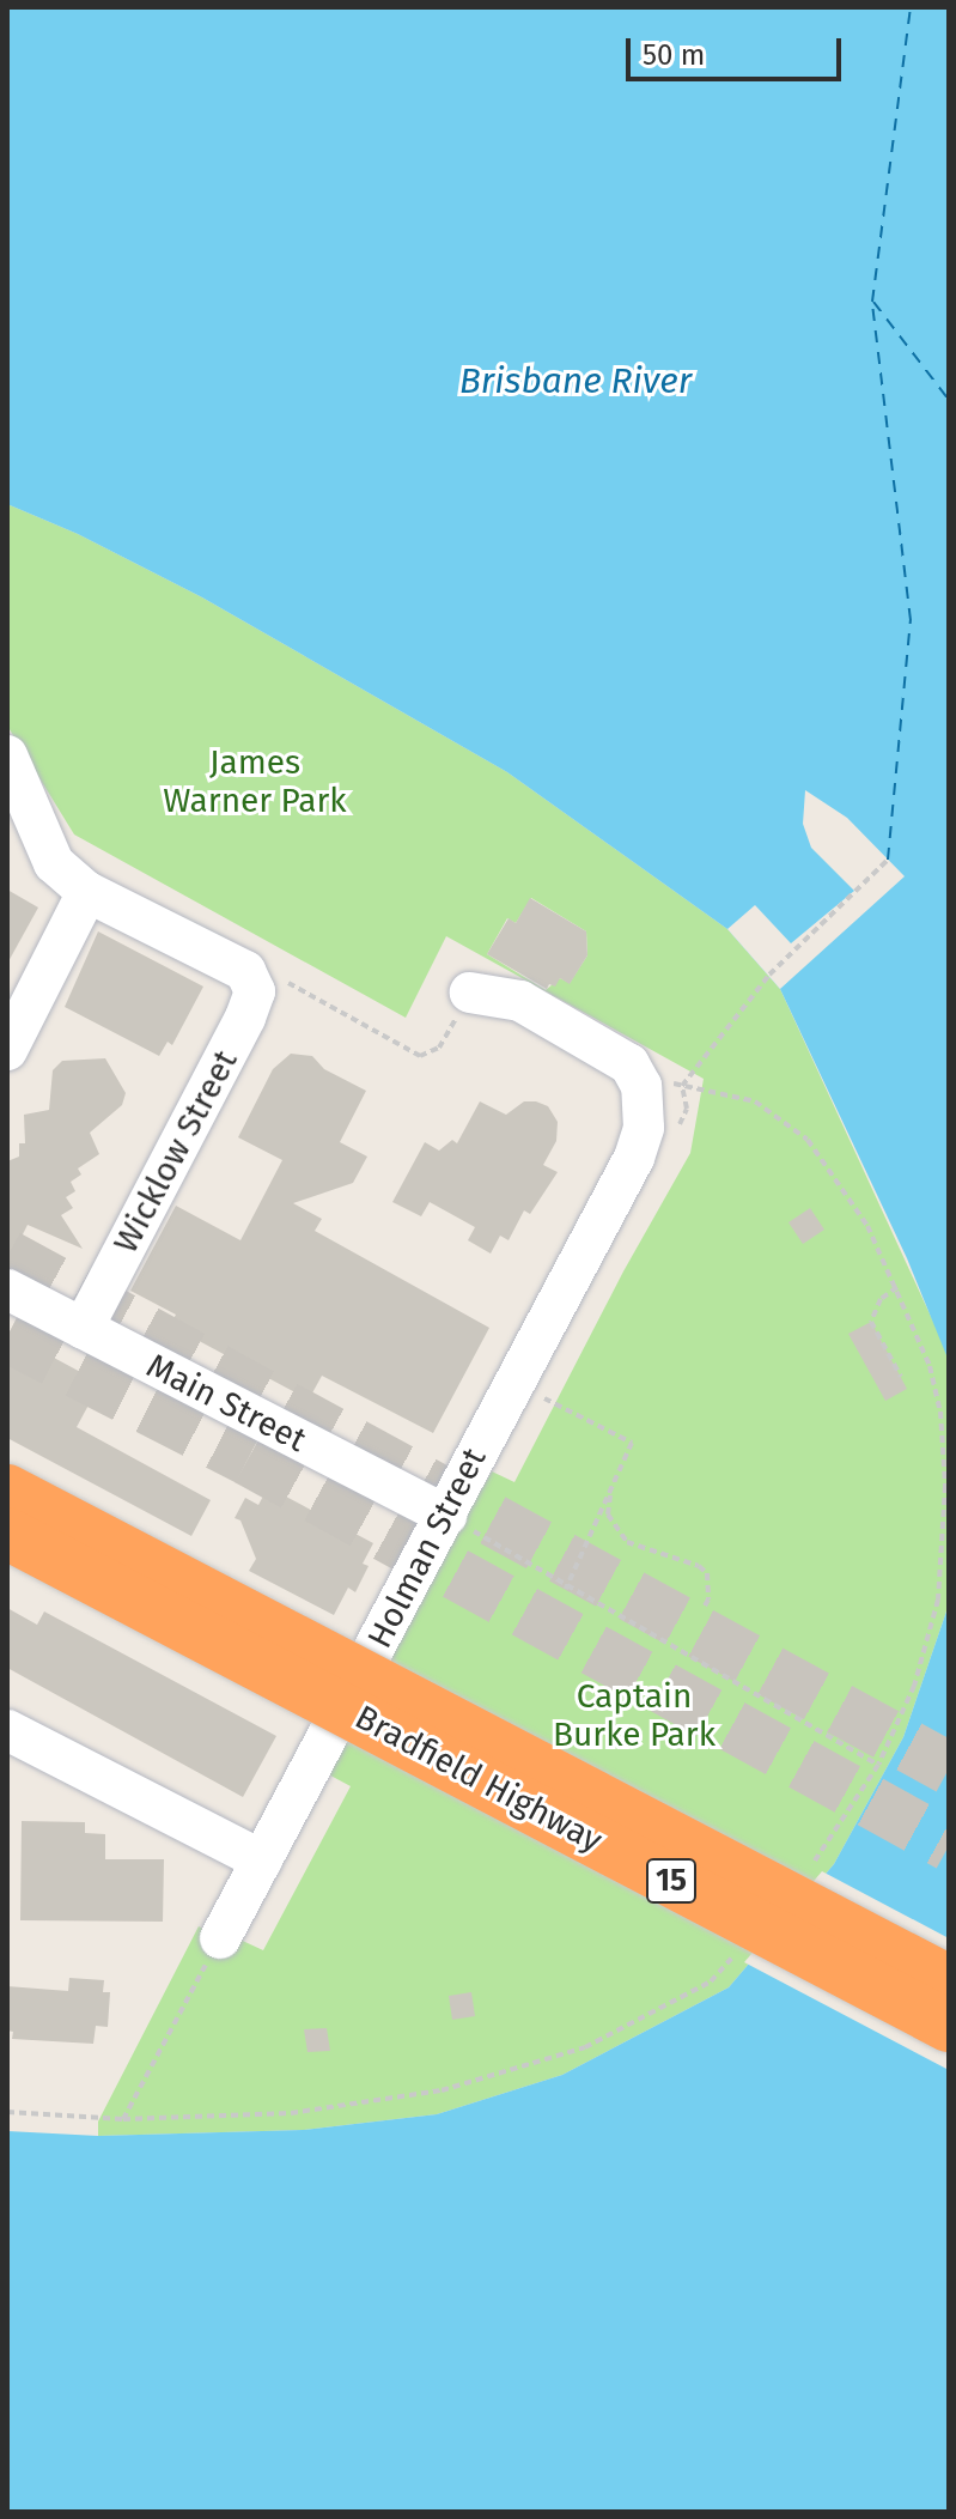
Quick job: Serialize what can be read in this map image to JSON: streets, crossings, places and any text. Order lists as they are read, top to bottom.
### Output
{
  "streets": {
    "highway": ["Bradfield Highway", "15"],
    "street": ["Wicklow Street", "Main Street", "Holman Street"]
  },
  "crossings": [
    ["Wicklow Street", "Main Street"],
    ["Main Street", "Holman Street"]
  ],
  "water": ["Brisbane River"],
  "parks": ["James Warner Park", "Captain Burke Park"],
  "scale_bar": "50 m"
}
